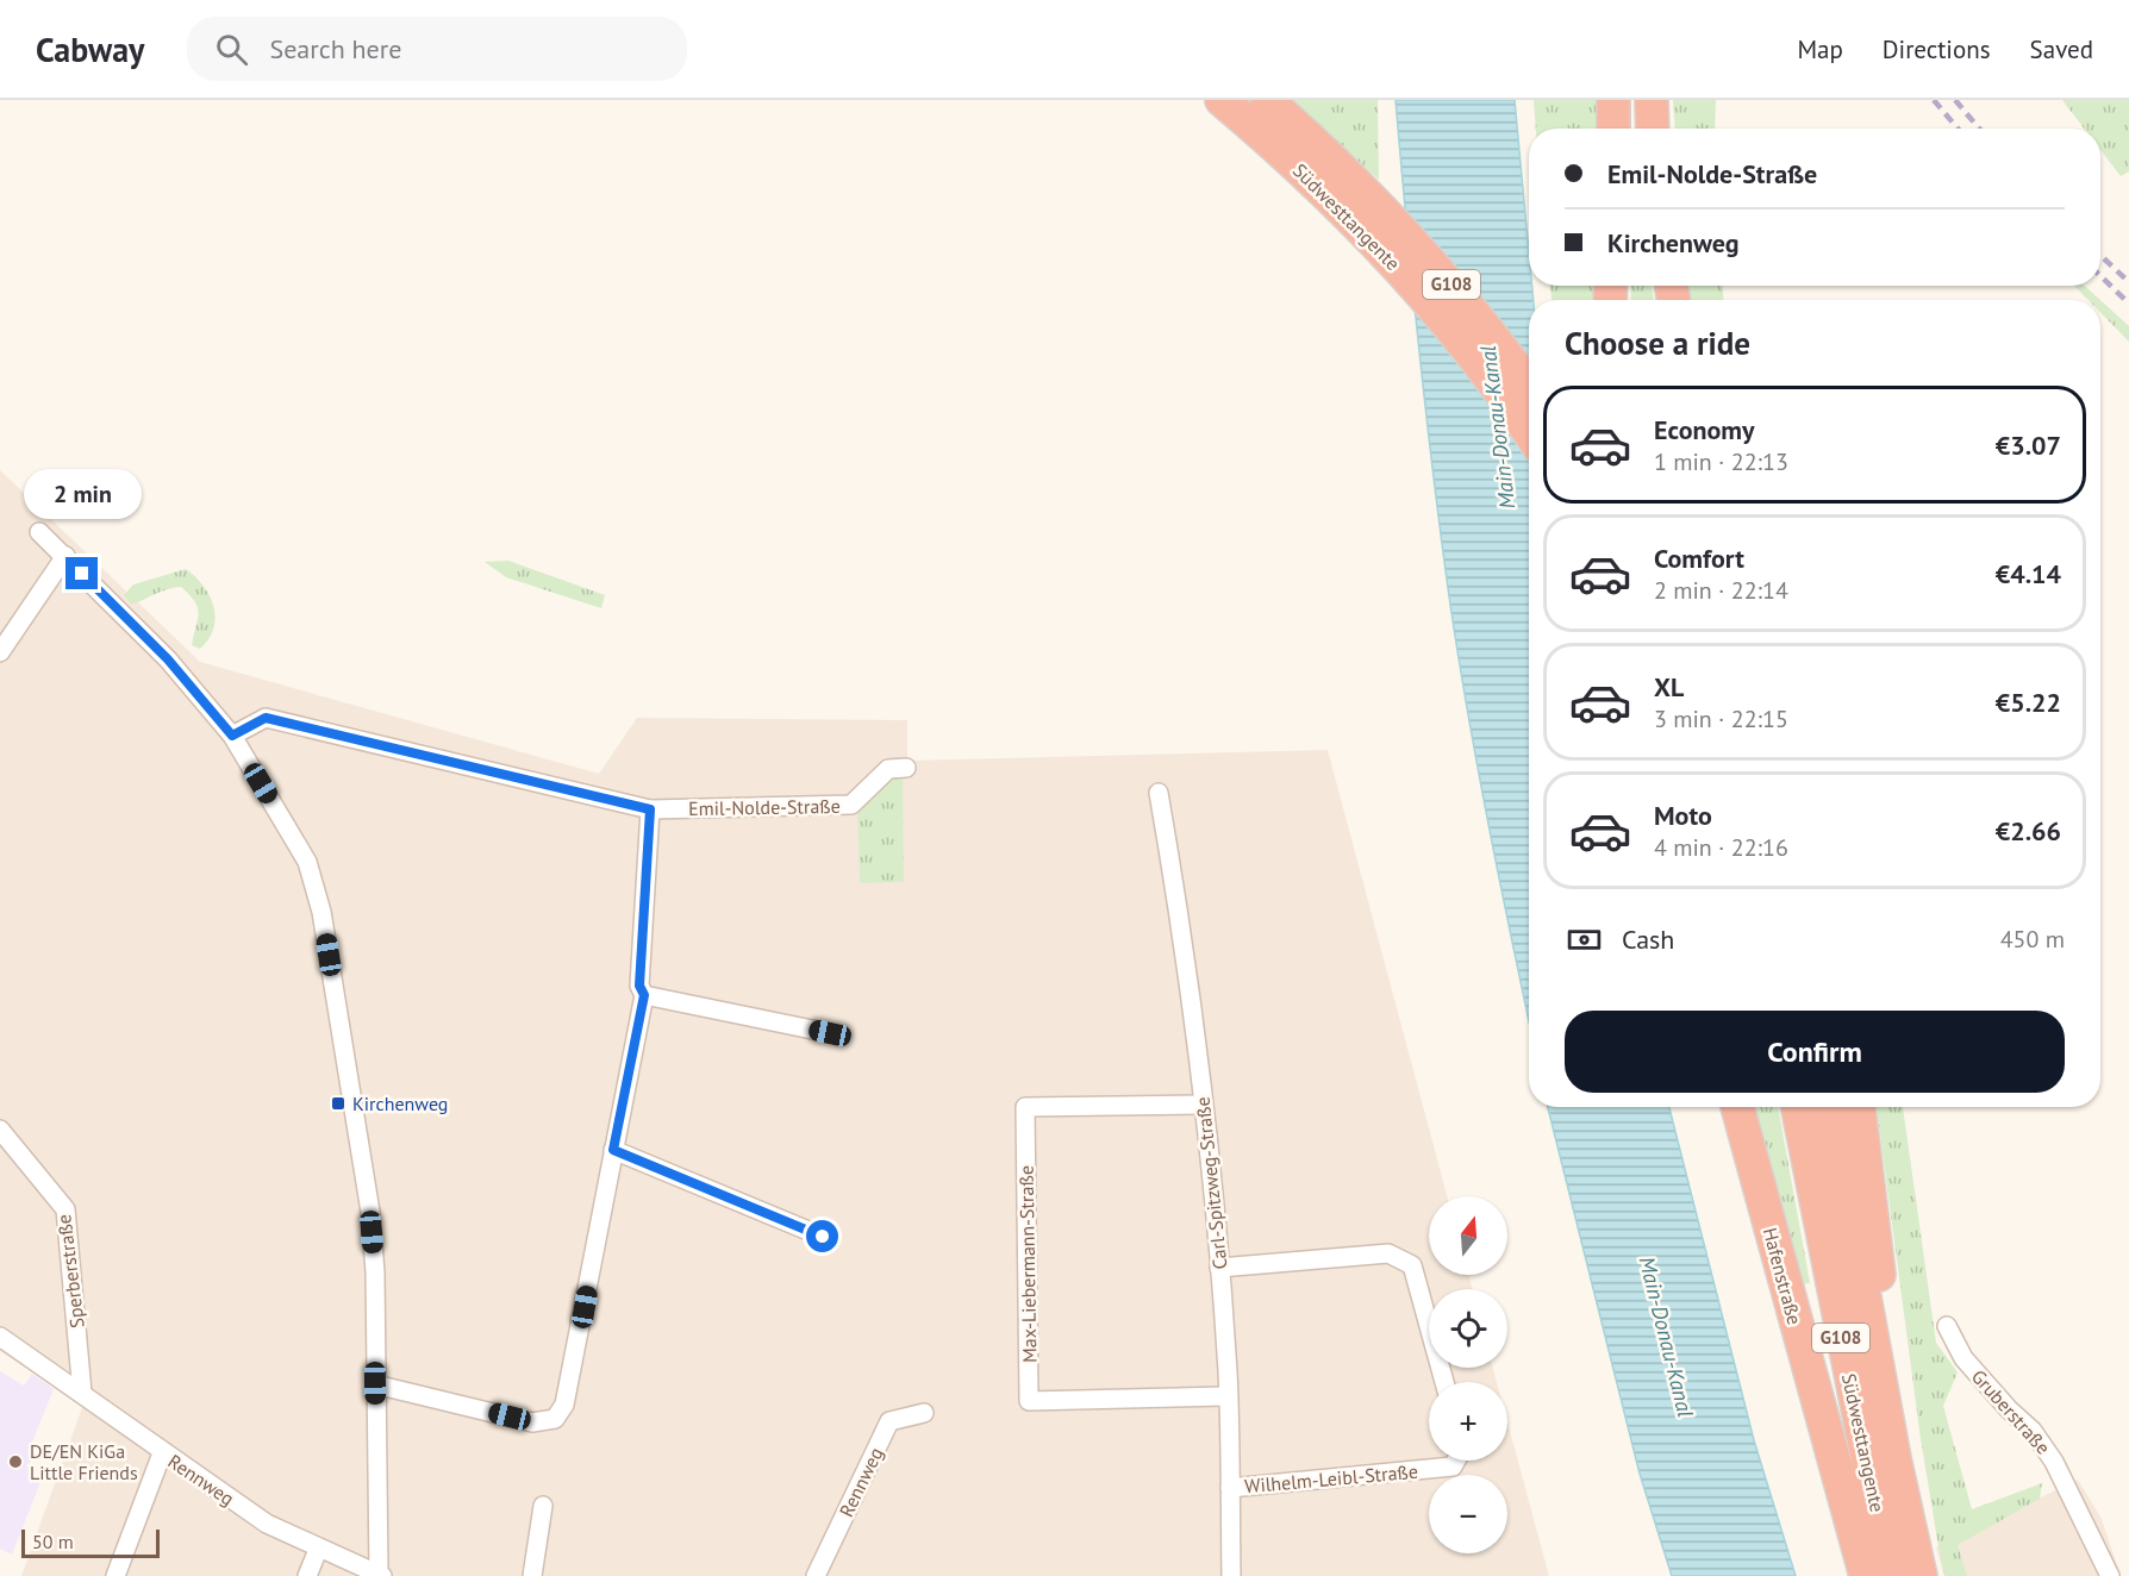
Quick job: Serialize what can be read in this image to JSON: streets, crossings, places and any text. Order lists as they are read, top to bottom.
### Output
{
  "streets": {
    "highway": ["Südwesttangente", "G108", "Hafenstraße"],
    "street": [
      "Emil-Nolde-Straße",
      "Carl-Spitzweg-Straße",
      "Max-Liebermann-Straße",
      "Sperberstraße",
      "Gruberstraße",
      "Wilhelm-Leibl-Straße",
      "Rennweg"
    ]
  },
  "crossings": [
    ["Carl-Spitzweg-Straße", "Max-Liebermann-Straße"],
    ["Carl-Spitzweg-Straße", "Wilhelm-Leibl-Straße"],
    ["Sperberstraße", "Rennweg"]
  ],
  "water": ["Main-Donau-Kanal"],
  "places": {
    "transit": ["Kirchenweg"],
    "other": ["DE/EN KiGa Little Friends"]
  },
  "scale_bar": "50 m",
  "north": "top",
  "page": {
    "header": "Cabway",
    "search": "Search here",
    "nav": ["Map", "Directions", "Saved"],
    "banner": ["Emil-Nolde-Straße", "Kirchenweg"],
    "heading": "Choose a ride",
    "list": [
      {
        "name": "Economy",
        "note": "1 min · 22:13",
        "value": "€3.07"
      },
      {
        "name": "Comfort",
        "note": "2 min · 22:14",
        "value": "€4.14"
      },
      {
        "name": "XL",
        "note": "3 min · 22:15",
        "value": "€5.22"
      },
      {
        "name": "Moto",
        "note": "4 min · 22:16",
        "value": "€2.66"
      }
    ],
    "bubble": "2 min",
    "pay": ["Cash", "450 m"],
    "buttons": "Confirm",
    "map_buttons": ["+", "−"],
    "scale": "50 m"
  }
}
